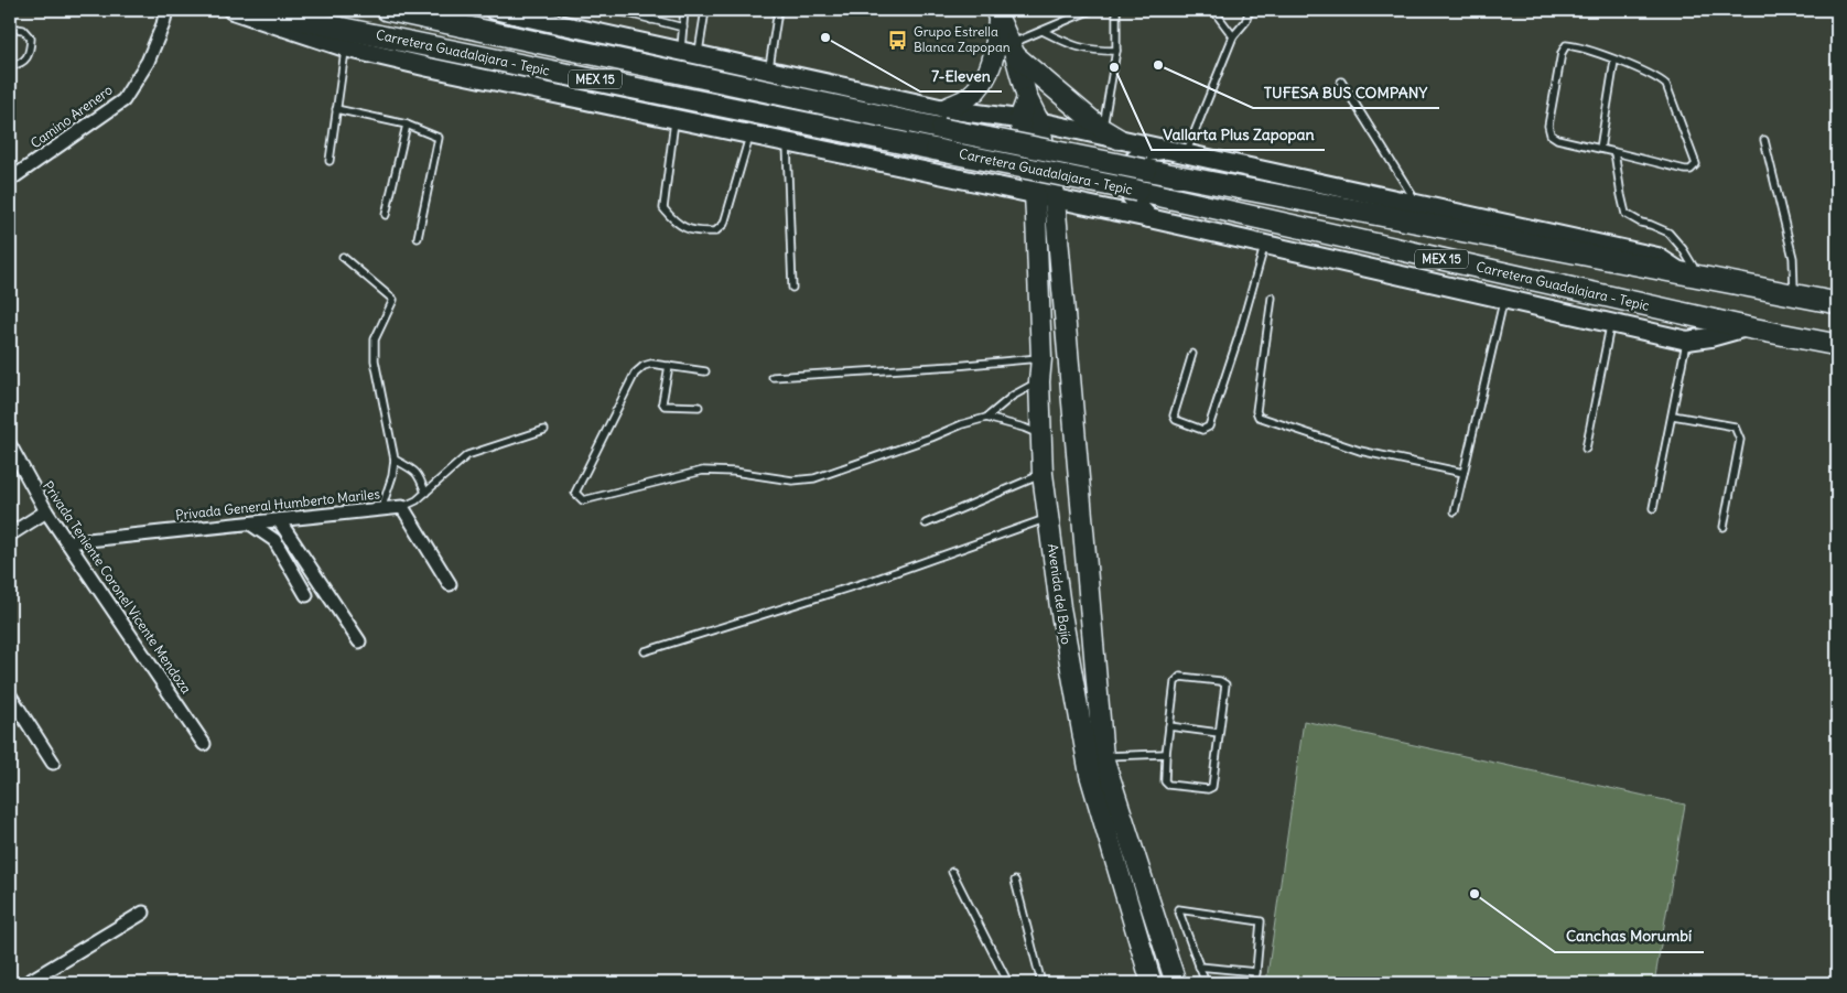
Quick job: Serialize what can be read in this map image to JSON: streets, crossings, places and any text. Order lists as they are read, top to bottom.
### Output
{
  "streets": {
    "highway": ["Carretera Guadalajara - Tepic", "MEX 15"],
    "main road": ["Avenida del Bajío"],
    "street": ["Camino Arenero", "Privada General Humberto Mariles", "Privada Teniente Coronel Vicente Mendoza"]
  },
  "crossings": [
    ["Privada General Humberto Mariles", "Privada Teniente Coronel Vicente Mendoza"]
  ],
  "places": {
    "other": [
      "7-Eleven",
      "TUFESA BUS COMPANY",
      "Vallarta Plus Zapopan",
      "Canchas Morumbí"
    ],
    "bus stop": ["Grupo Estrella Blanca Zapopan"]
  }
}
